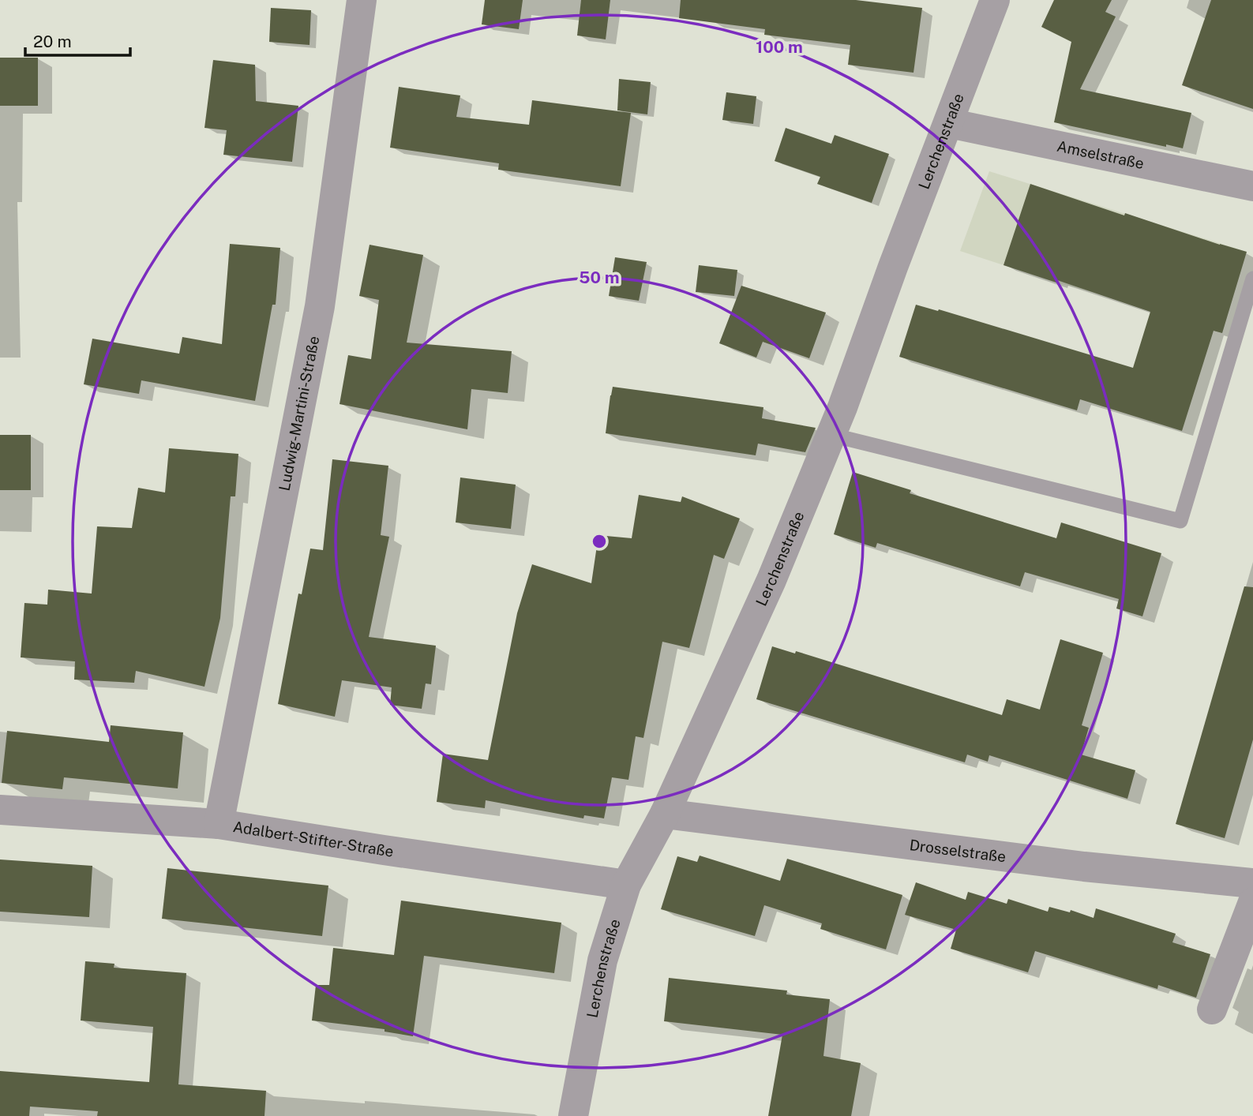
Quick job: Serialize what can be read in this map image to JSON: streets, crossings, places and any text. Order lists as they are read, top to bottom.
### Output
{
  "streets": {
    "street": [
      "Lerchenstraße",
      "Amselstraße",
      "Ludwig-Martini-Straße",
      "Adalbert-Stifter-Straße",
      "Drosselstraße"
    ]
  },
  "crossings": [
    ["Lerchenstraße", "Amselstraße"],
    ["Lerchenstraße", "Adalbert-Stifter-Straße"],
    ["Lerchenstraße", "Drosselstraße"],
    ["Ludwig-Martini-Straße", "Adalbert-Stifter-Straße"]
  ],
  "scale_bar": "20 m",
  "rings": ["100 m", "50 m"]
}
